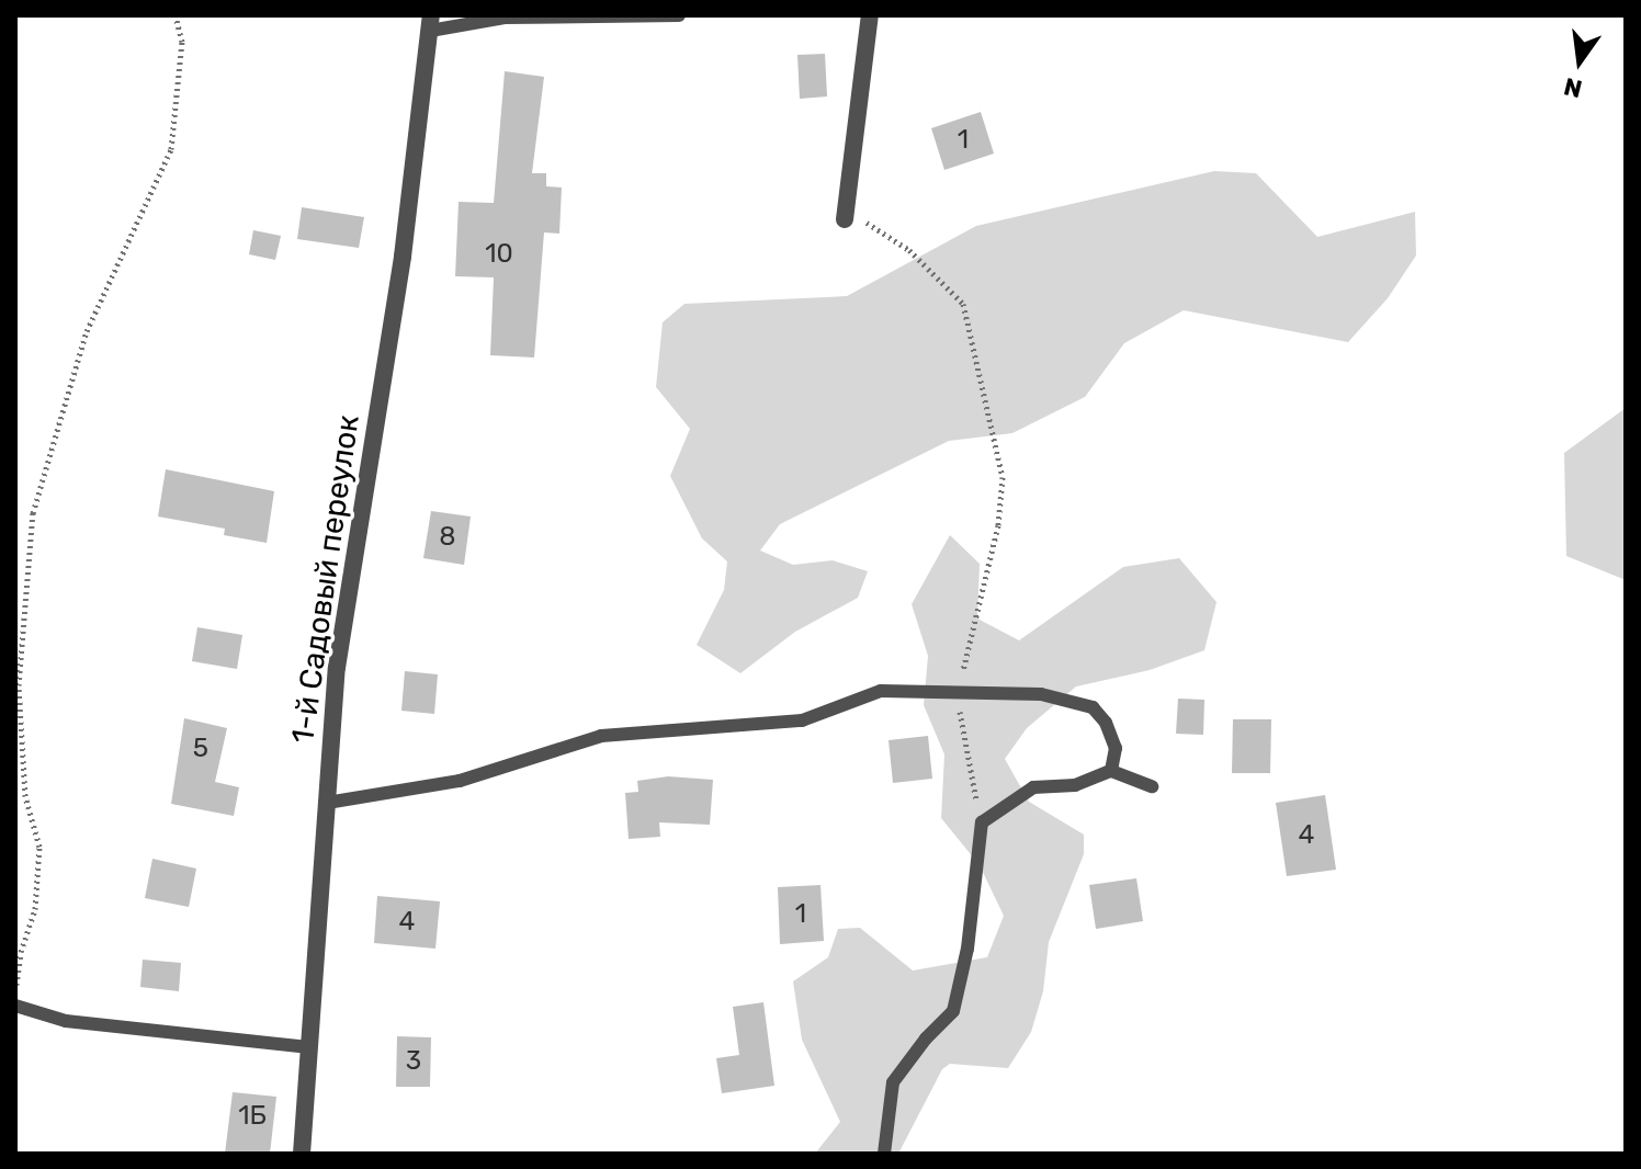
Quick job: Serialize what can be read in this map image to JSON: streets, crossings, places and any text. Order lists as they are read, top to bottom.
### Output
{
  "streets": {
    "street": ["1-й Садовый переулок"]
  },
  "house_numbers": [
    "1",
    "10",
    "8",
    "5",
    "4",
    "1",
    "4",
    "3",
    "1Б"
  ],
  "north": "bottom"
}
